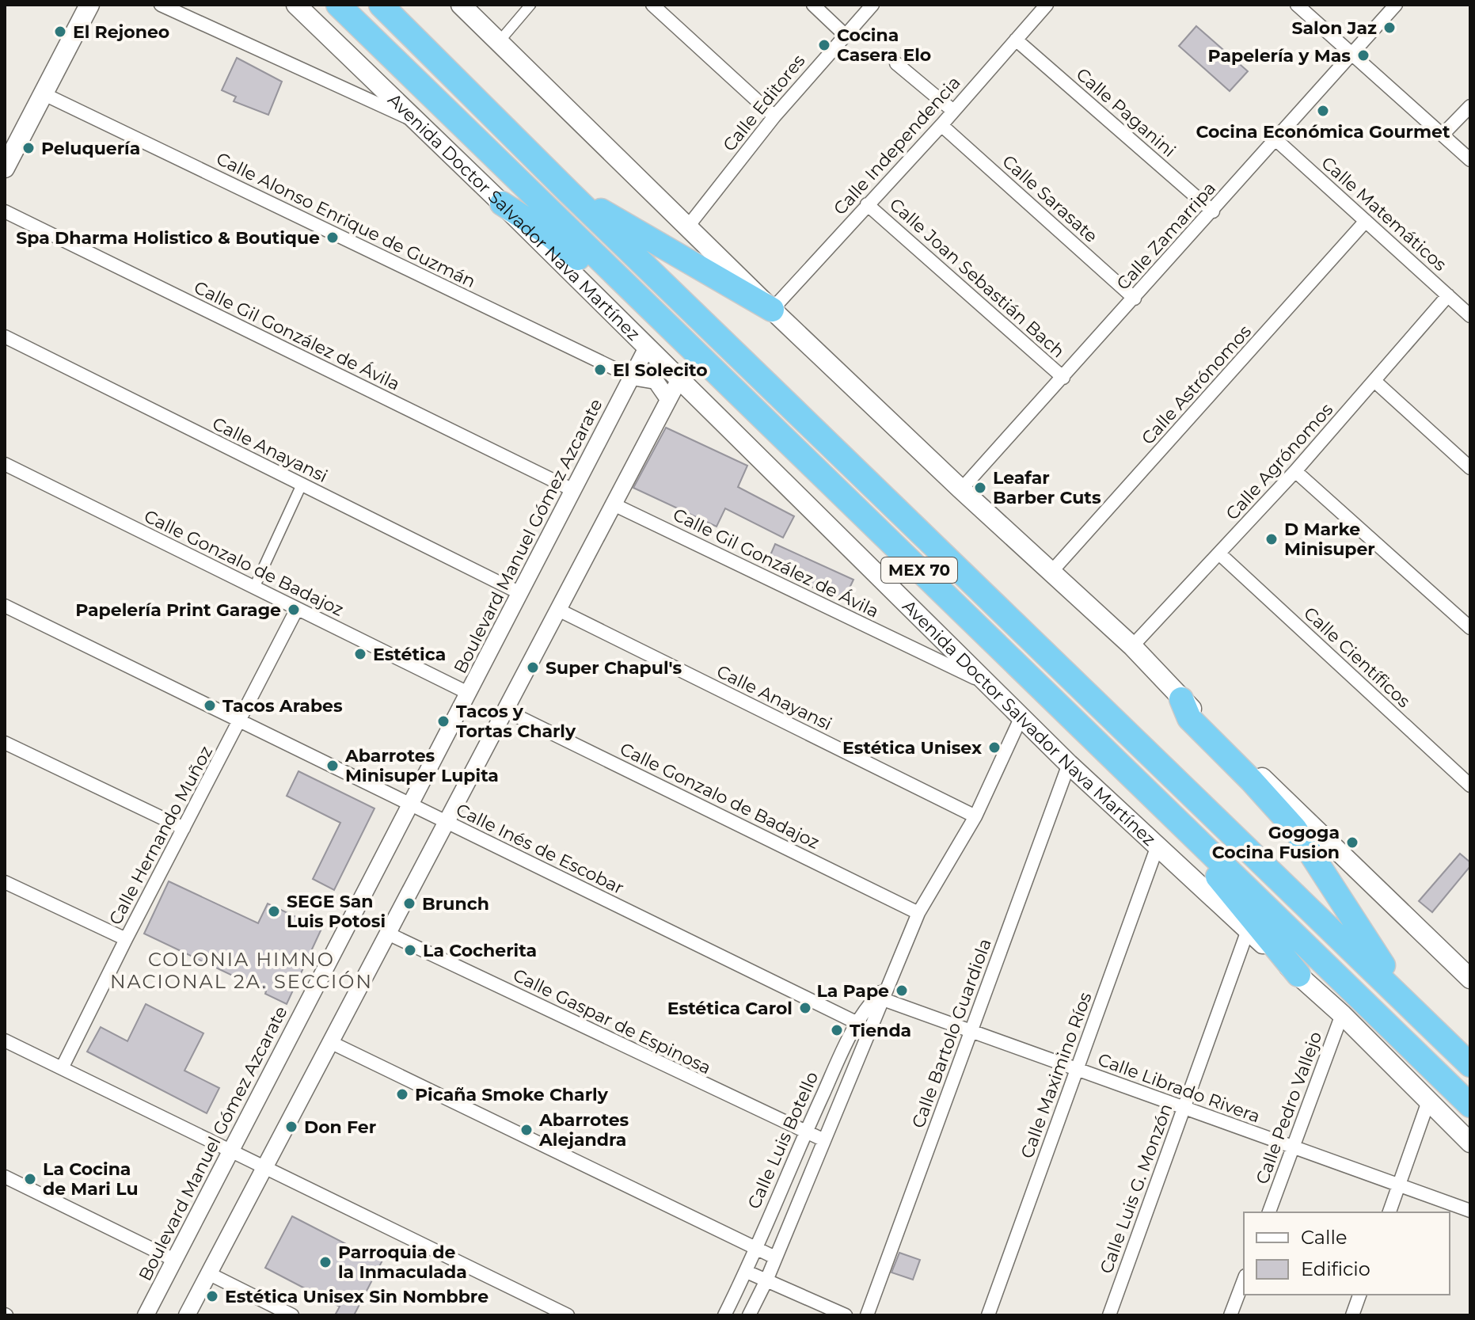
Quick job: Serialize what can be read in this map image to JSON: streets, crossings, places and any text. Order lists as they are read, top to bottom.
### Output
{
  "streets": {
    "highway": ["Avenida Doctor Salvador Nava Martínez", "MEX 70"],
    "street": [
      "Calle Editores",
      "Calle Paganini",
      "Calle Independencia",
      "Calle Sarasate",
      "Calle Matemáticos",
      "Calle Alonso Enrique de Guzmán",
      "Calle Zamarripa",
      "Calle Joan Sebastián Bach",
      "Calle Gil González de Ávila",
      "Calle Astrónomos",
      "Calle Anayansi",
      "Calle Agrónomos",
      "Boulevard Manuel Gómez Azcarate",
      "Calle Gonzalo de Badajoz",
      "Calle Científicos",
      "Calle Hernando Muñoz",
      "Calle Inés de Escobar",
      "Calle Gaspar de Espinosa",
      "Calle Bartolo Guardiola",
      "Calle Maximino Ríos",
      "Calle Librado Rivera",
      "Calle Pedro Vallejo",
      "Calle Luis Botello",
      "Calle Luis G. Monzón"
    ]
  },
  "crossings": [
    ["Calle Paganini", "Calle Independencia"],
    ["Calle Paganini", "Calle Zamarripa"],
    ["Calle Independencia", "Calle Sarasate"],
    ["Calle Independencia", "Calle Joan Sebastián Bach"],
    ["Calle Sarasate", "Calle Zamarripa"],
    ["Calle Matemáticos", "Calle Zamarripa"],
    ["Calle Matemáticos", "Calle Astrónomos"],
    ["Calle Matemáticos", "Calle Agrónomos"],
    ["Avenida Doctor Salvador Nava Martínez", "Calle Gil González de Ávila"],
    ["Avenida Doctor Salvador Nava Martínez", "Boulevard Manuel Gómez Azcarate"],
    ["Avenida Doctor Salvador Nava Martínez", "Calle Bartolo Guardiola"],
    ["Avenida Doctor Salvador Nava Martínez", "Calle Maximino Ríos"],
    ["Avenida Doctor Salvador Nava Martínez", "Calle Pedro Vallejo"],
    ["Avenida Doctor Salvador Nava Martínez", "Calle Luis Botello"],
    ["Avenida Doctor Salvador Nava Martínez", "Calle Luis G. Monzón"],
    ["Calle Alonso Enrique de Guzmán", "Boulevard Manuel Gómez Azcarate"],
    ["Calle Zamarripa", "Calle Joan Sebastián Bach"],
    ["Calle Gil González de Ávila", "Boulevard Manuel Gómez Azcarate"],
    ["Calle Anayansi", "Boulevard Manuel Gómez Azcarate"],
    ["Calle Anayansi", "Calle Luis Botello"],
    ["Calle Agrónomos", "Calle Científicos"],
    ["Boulevard Manuel Gómez Azcarate", "Calle Gonzalo de Badajoz"],
    ["Boulevard Manuel Gómez Azcarate", "Calle Inés de Escobar"],
    ["Calle Gonzalo de Badajoz", "Calle Hernando Muñoz"],
    ["Calle Gonzalo de Badajoz", "Calle Luis Botello"],
    ["Calle Hernando Muñoz", "Calle Inés de Escobar"],
    ["Calle Inés de Escobar", "Calle Luis Botello"],
    ["Calle Gaspar de Espinosa", "Calle Luis Botello"],
    ["Calle Bartolo Guardiola", "Calle Librado Rivera"],
    ["Calle Maximino Ríos", "Calle Librado Rivera"],
    ["Calle Librado Rivera", "Calle Pedro Vallejo"],
    ["Calle Librado Rivera", "Calle Luis Botello"],
    ["Calle Librado Rivera", "Calle Luis G. Monzón"]
  ],
  "districts": ["COLONIA HIMNO NACIONAL 2A. SECCIÓN"],
  "places": [
    "Salon Jaz",
    "El Rejoneo",
    "Cocina Casera Elo",
    "Papelería y Mas",
    "Cocina Económica Gourmet",
    "Peluquería",
    "Spa Dharma Holistico & Boutique",
    "El Solecito",
    "Leafar Barber Cuts",
    "D Marke Minisuper",
    "Papelería Print Garage",
    "Estética",
    "Super Chapul's",
    "Tacos Arabes",
    "Tacos y Tortas Charly",
    "Estética Unisex",
    "Abarrotes Minisuper Lupita",
    "Gogoga Cocina Fusion",
    "Brunch",
    "SEGE San Luis Potosi",
    "La Cocherita",
    "La Pape",
    "Estética Carol",
    "Tienda",
    "Picaña Smoke Charly",
    "Don Fer",
    "Abarrotes Alejandra",
    "La Cocina de Mari Lu",
    "Parroquia de la Inmaculada",
    "Estética Unisex Sin Nombbre"
  ],
  "legend": ["Calle", "Edificio"]
}
